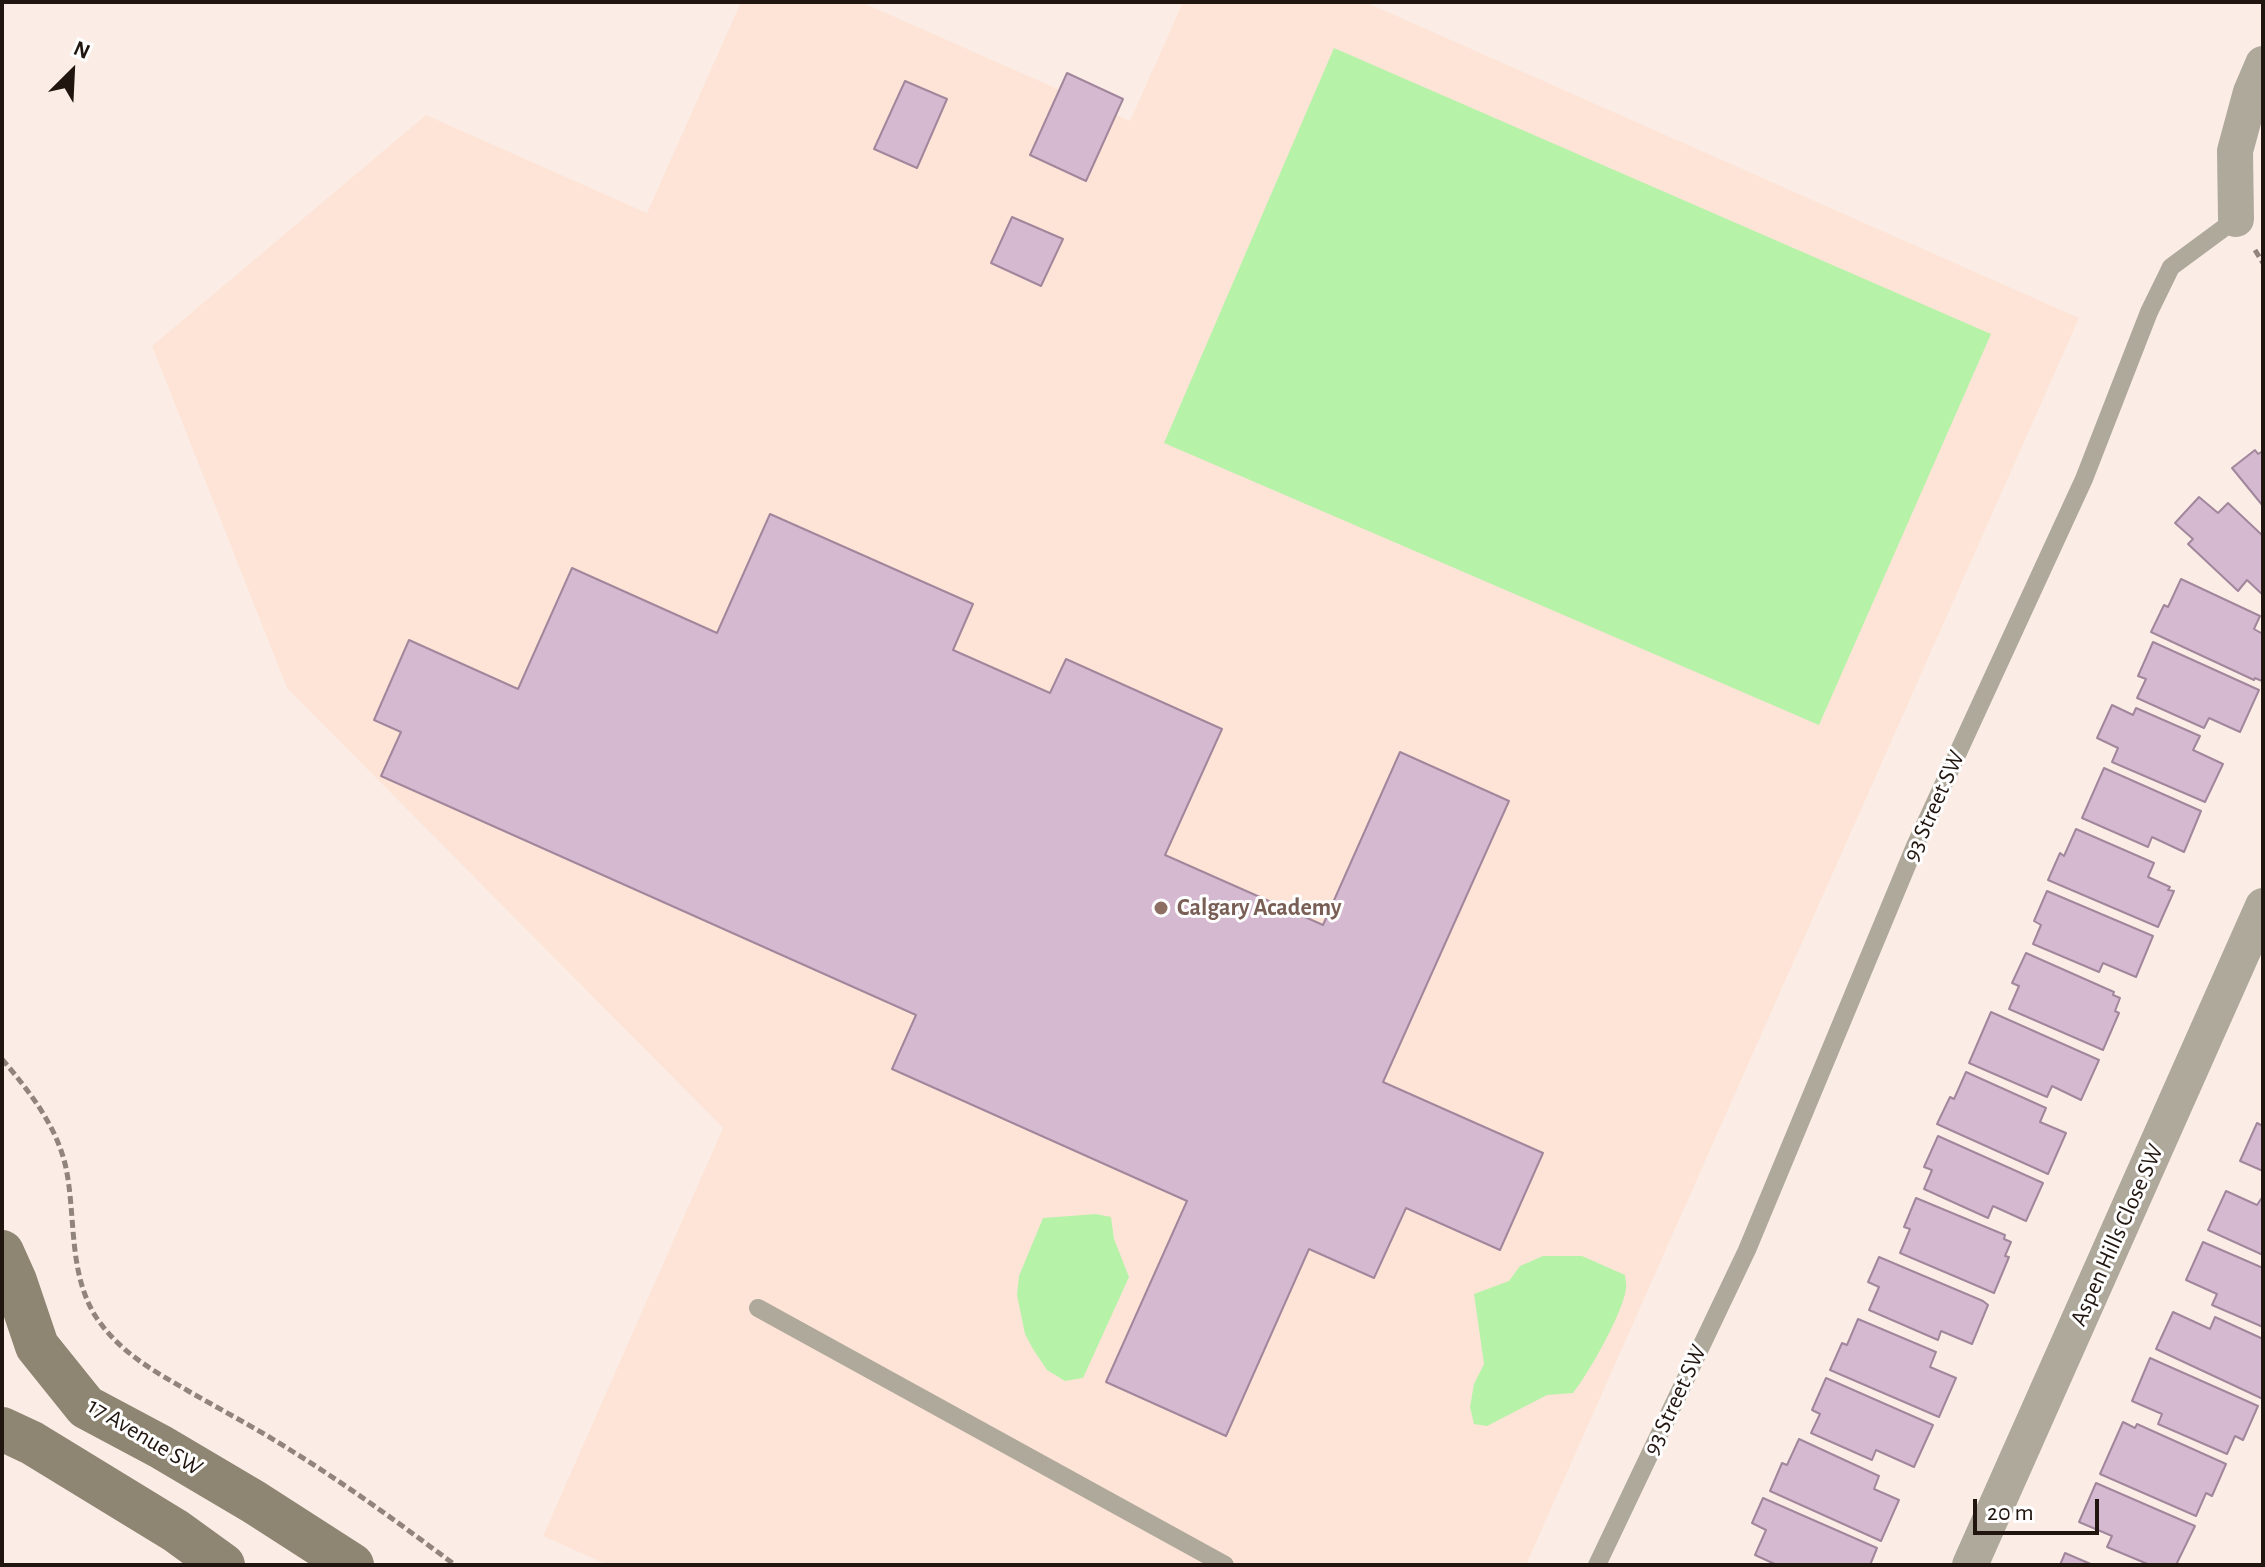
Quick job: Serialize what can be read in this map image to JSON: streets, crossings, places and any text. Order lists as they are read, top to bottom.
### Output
{
  "streets": {
    "main road": ["17 Avenue SW"],
    "street": ["93 Street SW", "Aspen Hills Close SW"]
  },
  "places": ["Calgary Academy"],
  "scale_bar": "20 m",
  "north": "top right"
}
